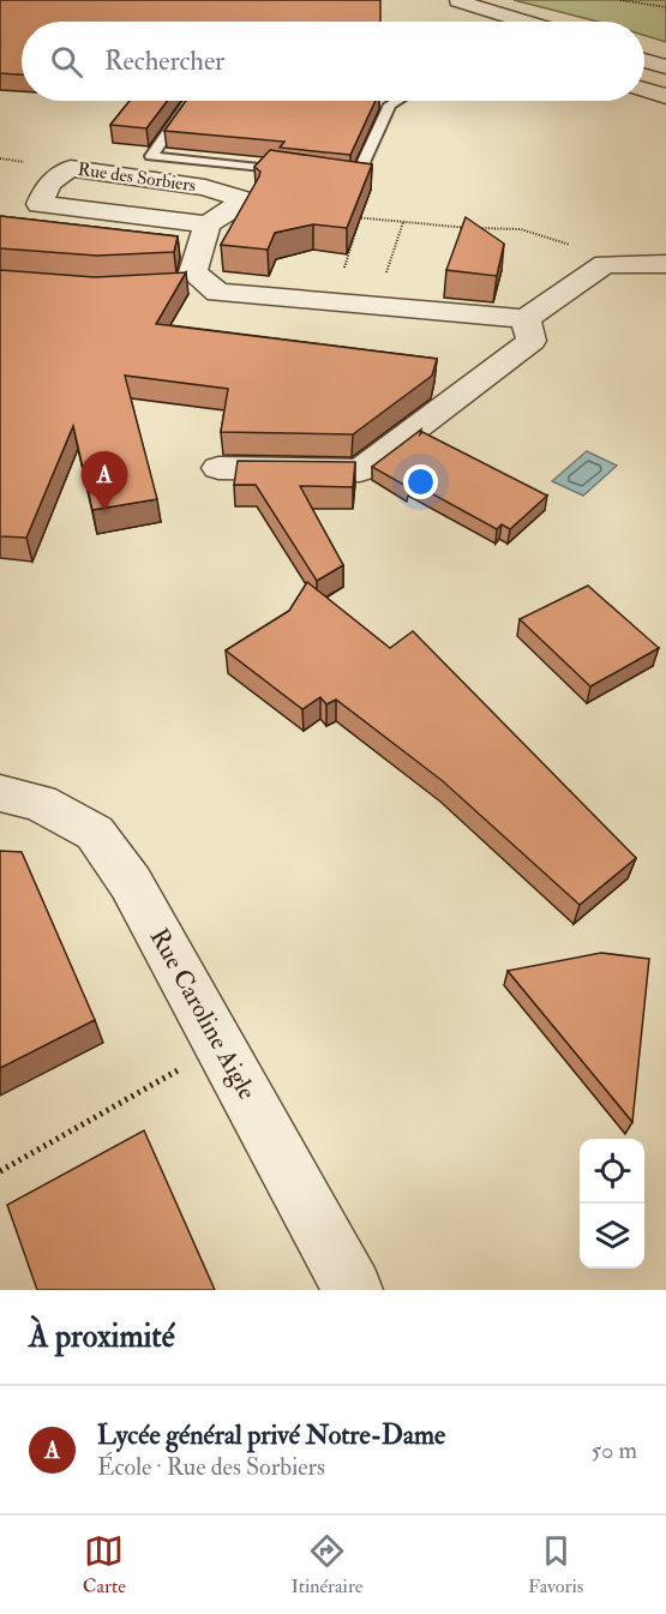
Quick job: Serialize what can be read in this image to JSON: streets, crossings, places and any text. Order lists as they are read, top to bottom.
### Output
{
  "streets": {
    "street": ["Rue des Sorbiers", "Rue Caroline Aigle"]
  },
  "page": {
    "search": "Rechercher",
    "pins": "A",
    "heading": "À proximité",
    "list": [
      {
        "mark": "A",
        "name": "Lycée général privé Notre-Dame",
        "note": "École · Rue des Sorbiers",
        "value": "50 m"
      }
    ],
    "nav": ["Carte", "Itinéraire", "Favoris"]
  }
}
